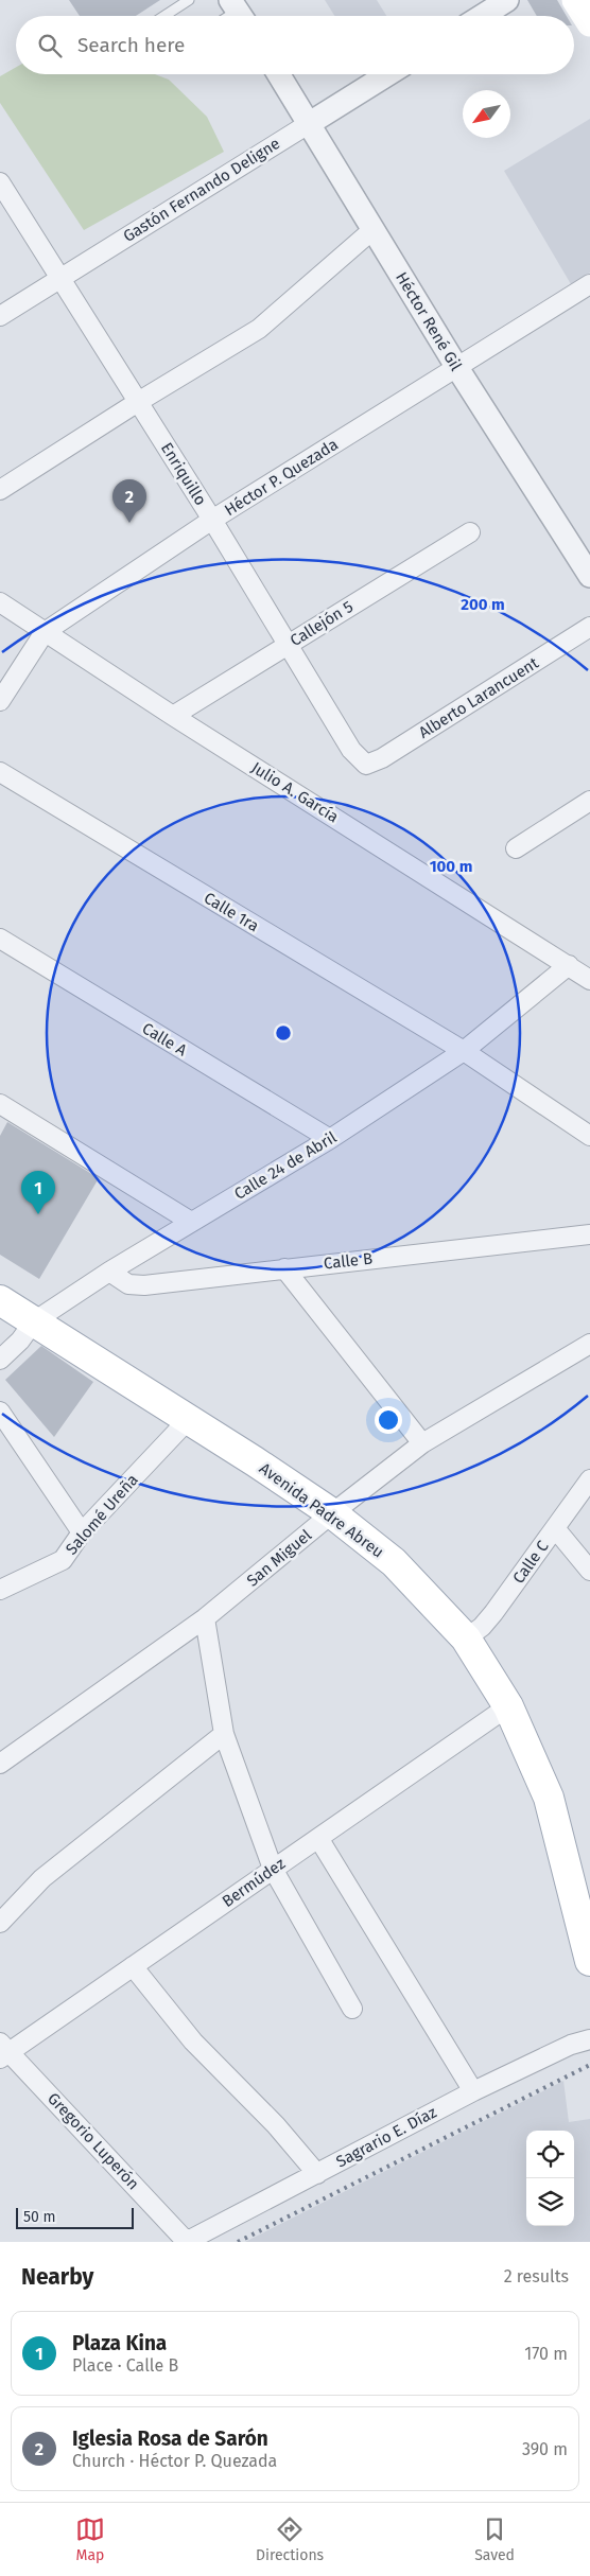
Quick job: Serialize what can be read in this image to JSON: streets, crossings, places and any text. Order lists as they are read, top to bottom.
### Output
{
  "streets": {
    "main road": ["Avenida Padre Abreu"],
    "street": [
      "Gastón Fernando Deligne",
      "Héctor René Gil",
      "Enriquillo",
      "Héctor P. Quezada",
      "Callejón 5",
      "Alberto Larancuent",
      "Julio A. García",
      "Calle 1ra",
      "Calle A",
      "Calle 24 de Abril",
      "Calle B",
      "Salomé Ureña",
      "San Miguel",
      "Calle C",
      "Bermúdez",
      "Sagrario E. Díaz",
      "Gregorio Luperón"
    ]
  },
  "crossings": [
    ["Gastón Fernando Deligne", "Héctor René Gil"],
    ["Gastón Fernando Deligne", "Enriquillo"],
    ["Héctor René Gil", "Héctor P. Quezada"],
    ["Enriquillo", "Héctor P. Quezada"],
    ["Enriquillo", "Callejón 5"],
    ["Enriquillo", "Alberto Larancuent"],
    ["Héctor P. Quezada", "Julio A. García"],
    ["Callejón 5", "Julio A. García"],
    ["Julio A. García", "Calle 24 de Abril"],
    ["Calle 1ra", "Calle 24 de Abril"],
    ["Calle A", "Calle 24 de Abril"],
    ["Calle 24 de Abril", "Calle B"],
    ["Calle 24 de Abril", "Avenida Padre Abreu"],
    ["Avenida Padre Abreu", "Salomé Ureña"],
    ["Avenida Padre Abreu", "San Miguel"],
    ["Avenida Padre Abreu", "Calle C"],
    ["Avenida Padre Abreu", "Bermúdez"],
    ["Bermúdez", "Gregorio Luperón"],
    ["Sagrario E. Díaz", "Gregorio Luperón"]
  ],
  "scale_bar": "50 m",
  "north": "bottom left",
  "page": {
    "search": "Search here",
    "pins": ["2", "1"],
    "scale": "50 m",
    "heading": ["Nearby", "2 results"],
    "list": [
      {
        "mark": "1",
        "name": "Plaza Kina",
        "note": "Place · Calle B",
        "value": "170 m"
      },
      {
        "mark": "2",
        "name": "Iglesia Rosa de Sarón",
        "note": "Church · Héctor P. Quezada",
        "value": "390 m"
      }
    ],
    "nav": ["Map", "Directions", "Saved"]
  },
  "rings": ["200 m", "100 m"]
}
